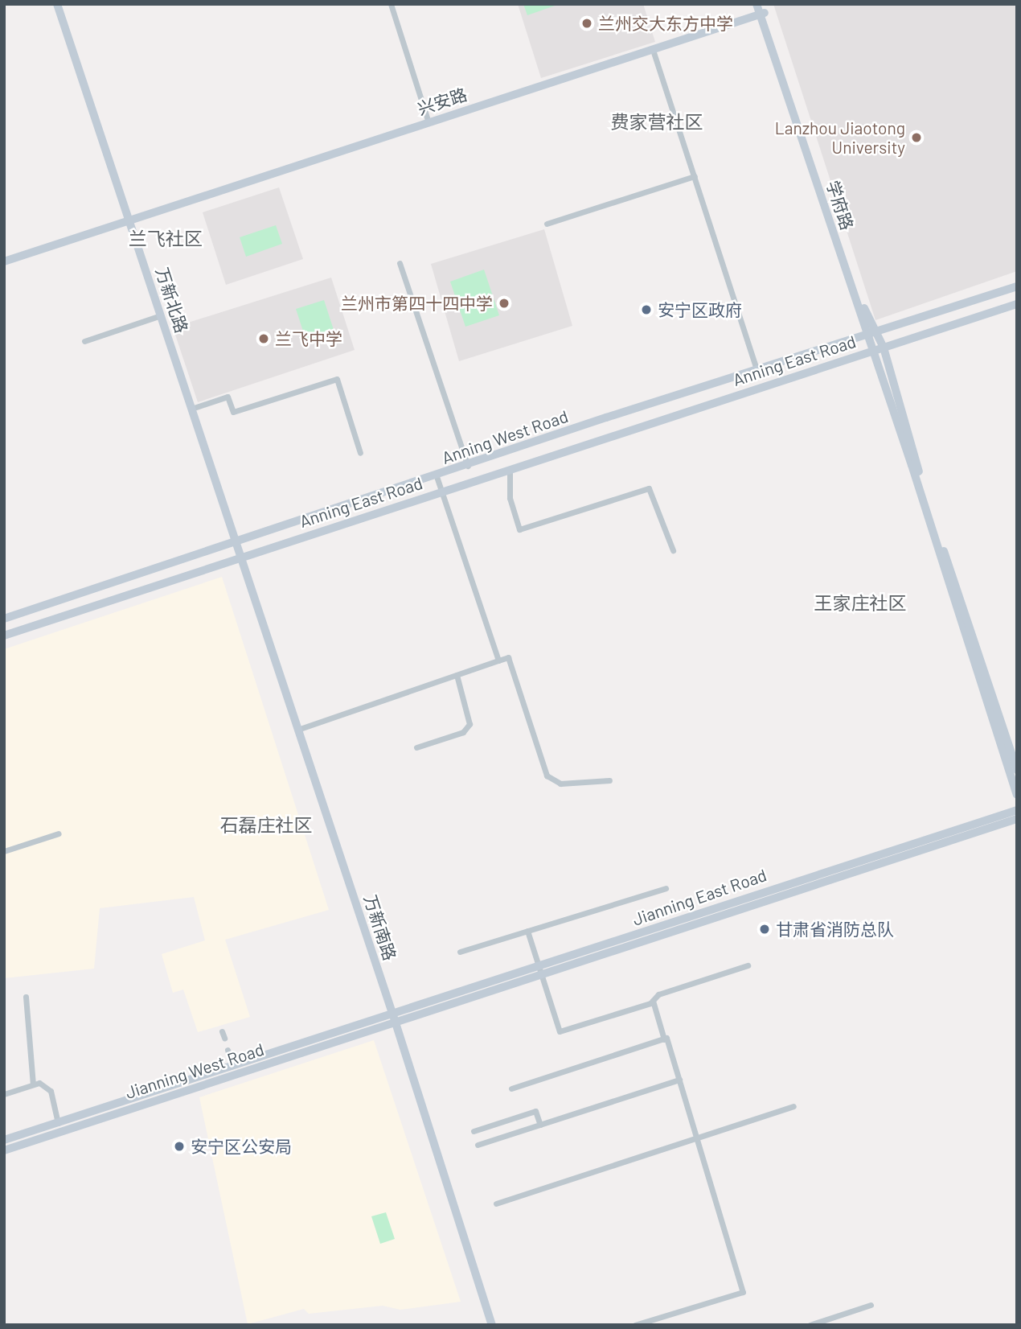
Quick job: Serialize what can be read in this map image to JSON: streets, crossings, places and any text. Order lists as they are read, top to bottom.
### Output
{
  "streets": {
    "main road": [
      "兴安路",
      "学府路",
      "万新北路",
      "Anning East Road",
      "Anning West Road",
      "Jianning East Road",
      "万新南路",
      "Jianning West Road"
    ]
  },
  "crossings": [
    ["兴安路", "学府路"],
    ["兴安路", "万新北路"],
    ["学府路", "Anning East Road"],
    ["学府路", "Anning West Road"],
    ["万新北路", "Anning West Road"],
    ["万新北路", "万新南路"],
    ["Anning East Road", "万新南路"],
    ["Anning West Road", "万新南路"],
    ["Jianning East Road", "万新南路"],
    ["Jianning East Road", "Jianning West Road"],
    ["万新南路", "Jianning West Road"]
  ],
  "districts": [
    "费家营社区",
    "兰飞社区",
    "王家庄社区",
    "石磊庄社区"
  ],
  "places": [
    "兰州交大东方中学",
    "Lanzhou Jiaotong University",
    "兰州市第四十四中学",
    "安宁区政府",
    "兰飞中学",
    "甘肃省消防总队",
    "安宁区公安局"
  ]
}
